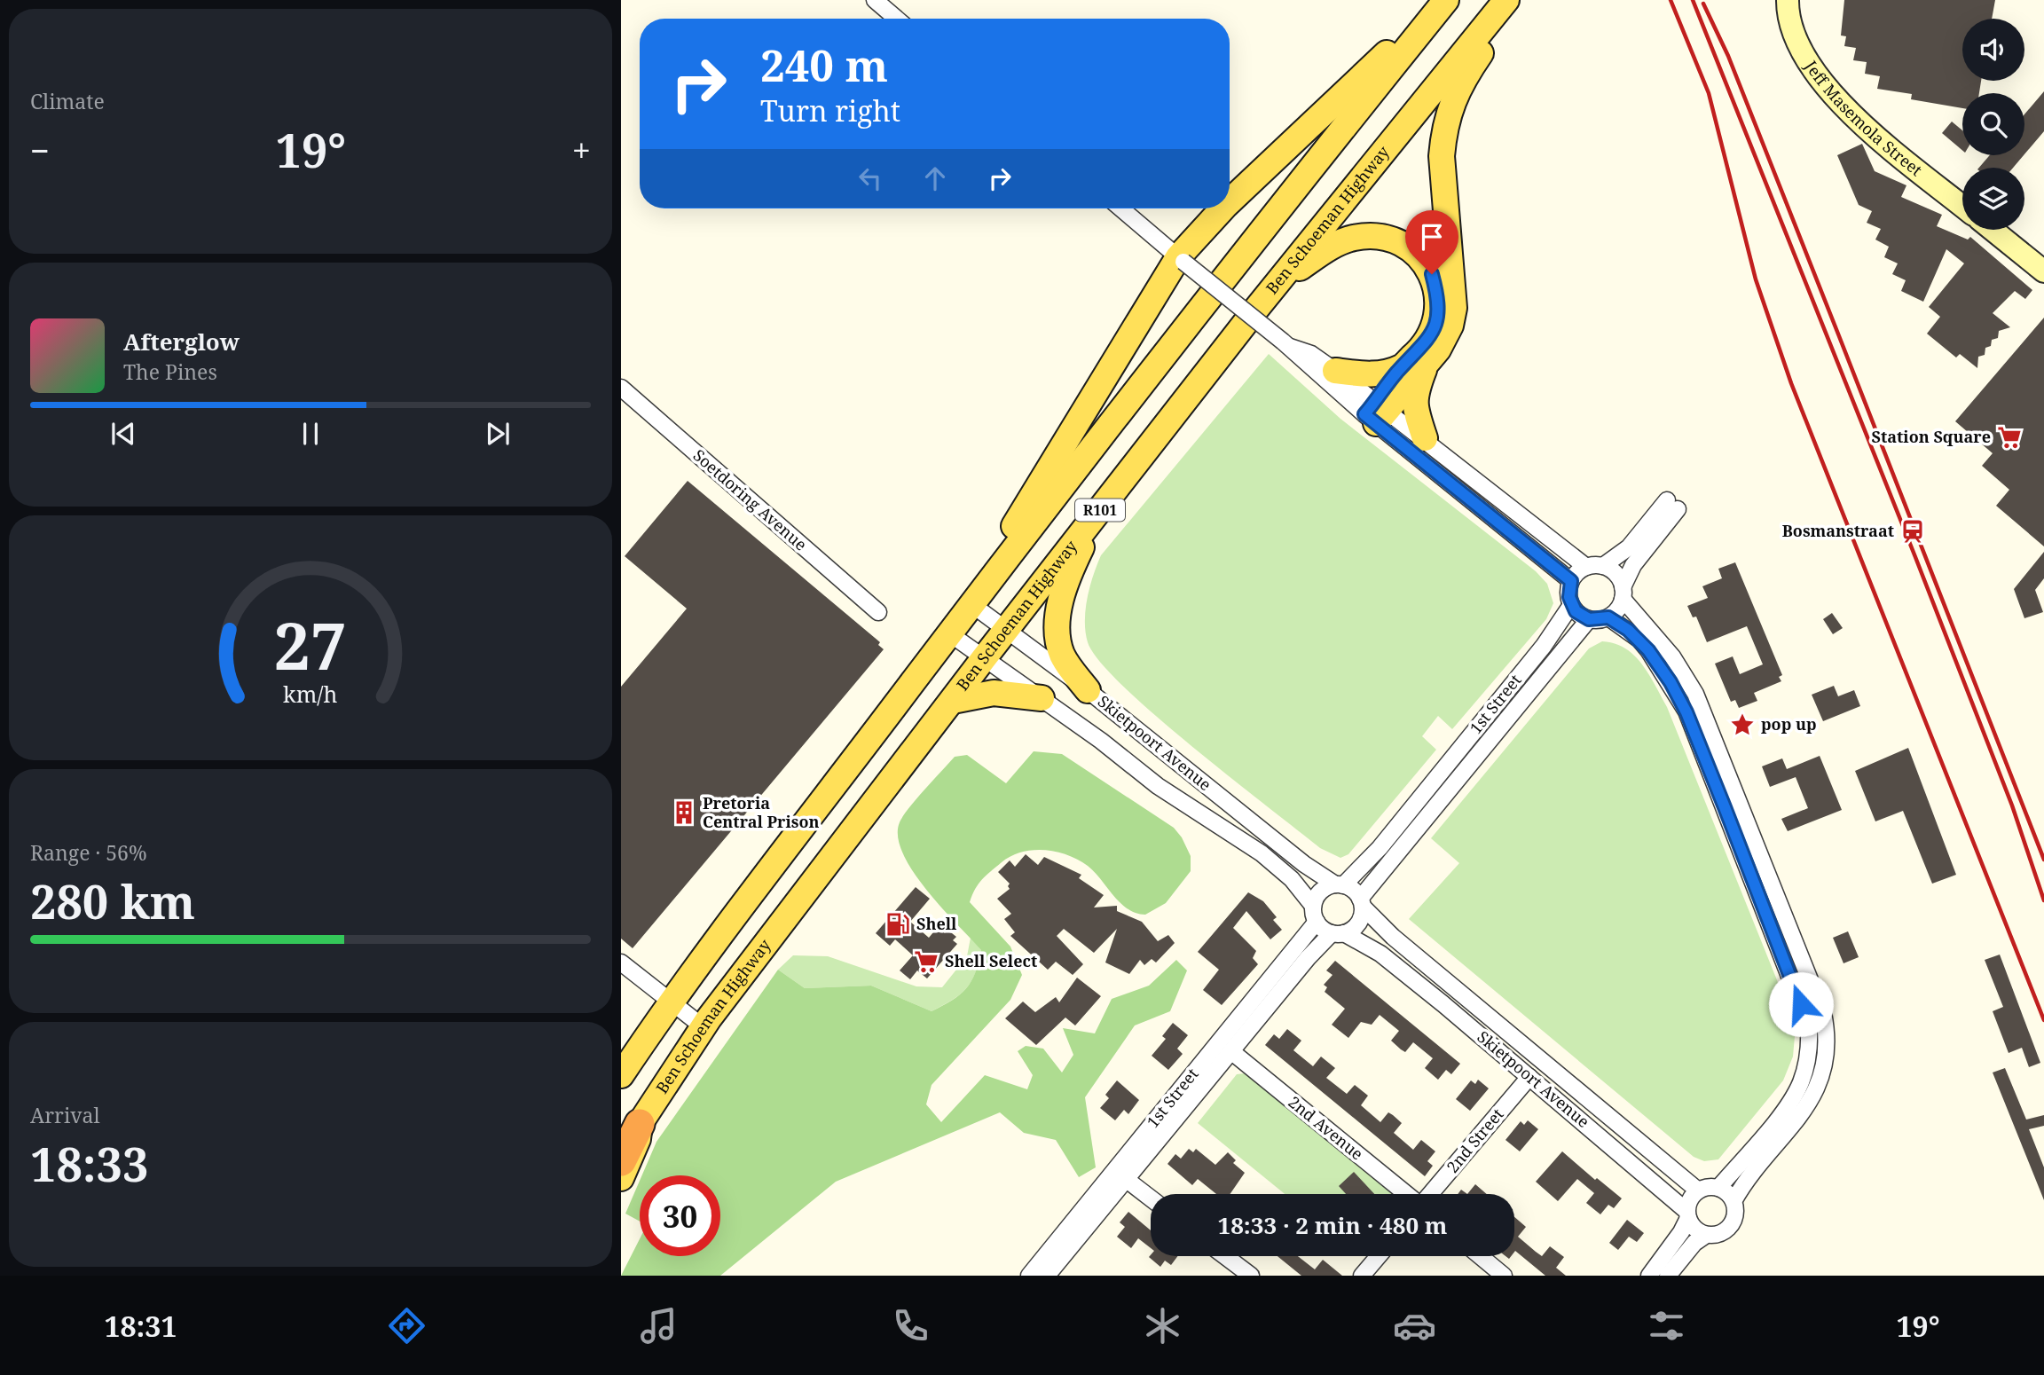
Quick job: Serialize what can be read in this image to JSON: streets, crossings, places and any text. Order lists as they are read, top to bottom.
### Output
{
  "streets": {
    "highway": ["Ben Schoeman Highway"],
    "main road": ["Jeff Masemola Street", "R101"],
    "street": [
      "Soetdoring Avenue",
      "1st Street",
      "Skietpoort Avenue",
      "2nd Avenue",
      "2nd Street"
    ]
  },
  "crossings": [
    ["Ben Schoeman Highway", "Skietpoort Avenue"],
    ["R101", "Skietpoort Avenue"],
    ["1st Street", "Skietpoort Avenue"],
    ["1st Street", "2nd Avenue"],
    ["Skietpoort Avenue", "2nd Street"]
  ],
  "places": {
    "supermarket": ["Station Square", "Shell Select"],
    "station": ["Bosmanstraat"],
    "place": ["pop up"],
    "building": ["Pretoria Central Prison"],
    "fuel station": ["Shell"]
  },
  "page": {
    "tile": [
      "Climate",
      ["Range · 56%", "280 km"],
      ["Arrival", "18:33"]
    ],
    "turn": ["240 m", "Turn right"],
    "heat": ["−", "19°", "+"],
    "song": ["Afterglow", "The Pines"],
    "limit": "30",
    "trip": "18:33 · 2 min · 480 m",
    "tabs": ["18:31", "19°"],
    "gauge": ["27", "km/h"]
  }
}
